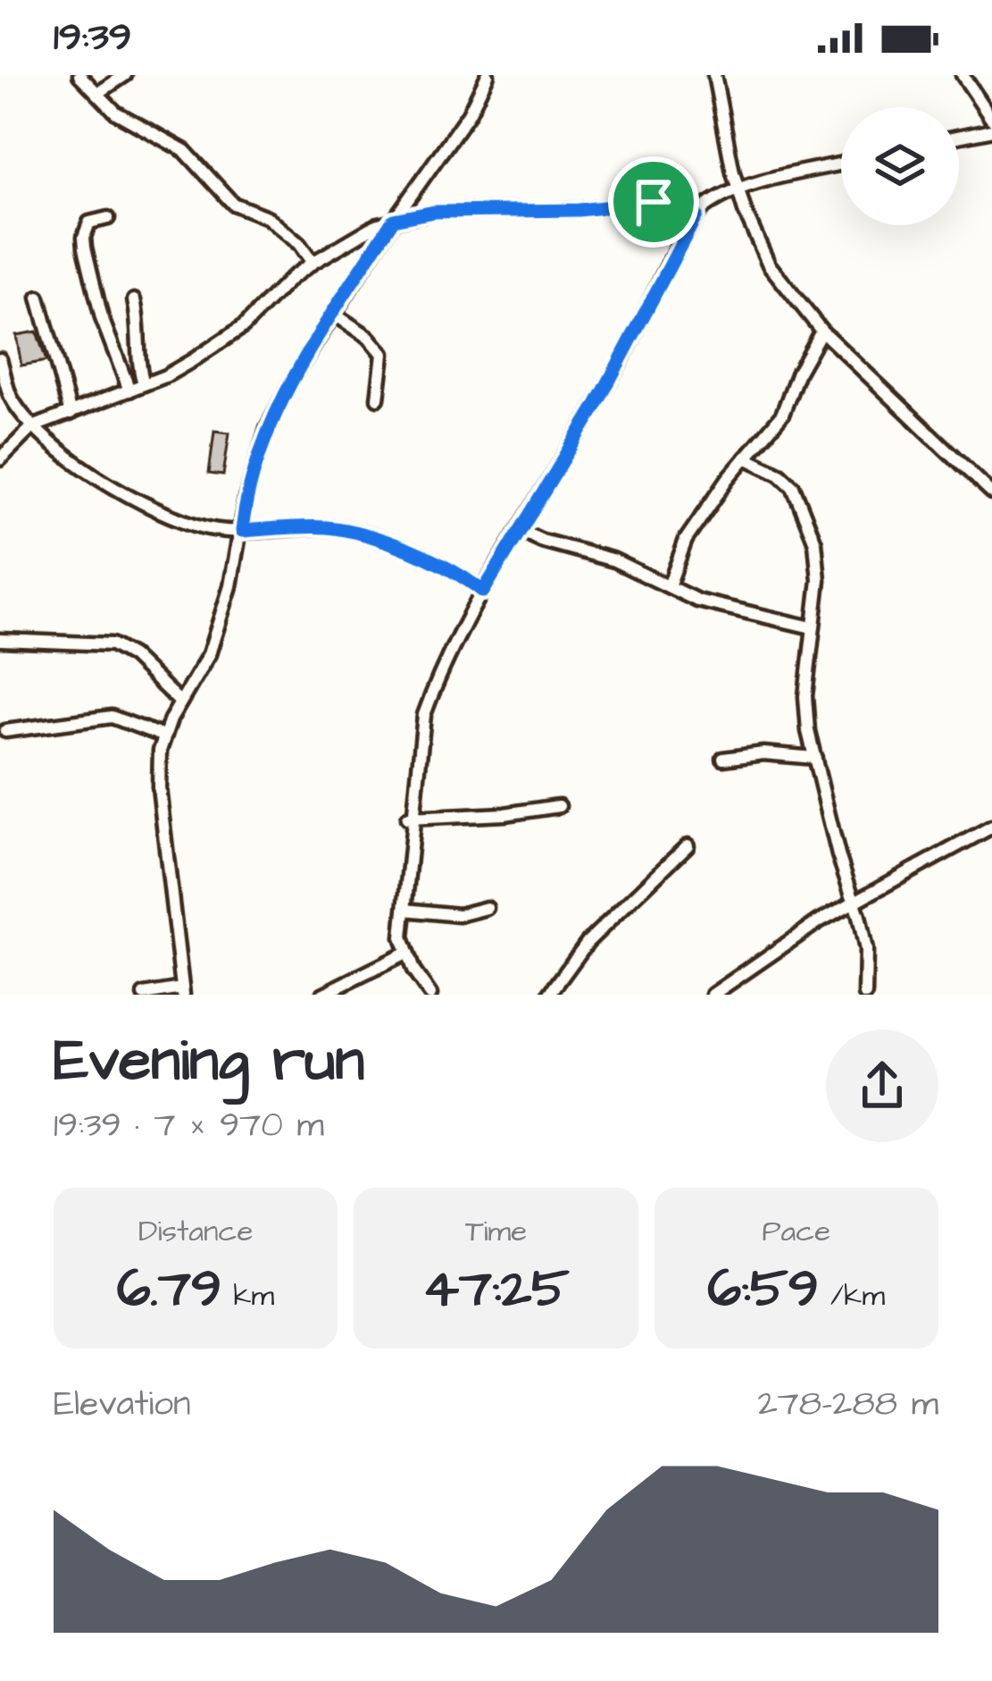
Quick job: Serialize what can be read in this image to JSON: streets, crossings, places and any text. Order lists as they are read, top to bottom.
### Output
{
  "page": {
    "status": "19:39",
    "heading": ["Evening run", "19:39 · 7 × 970 m"],
    "stats": [
      ["Distance", "6.79 km"],
      ["Time", "47:25"],
      ["Pace", "6:59 /km"]
    ],
    "chart": ["Elevation", "278–288 m"]
  }
}
